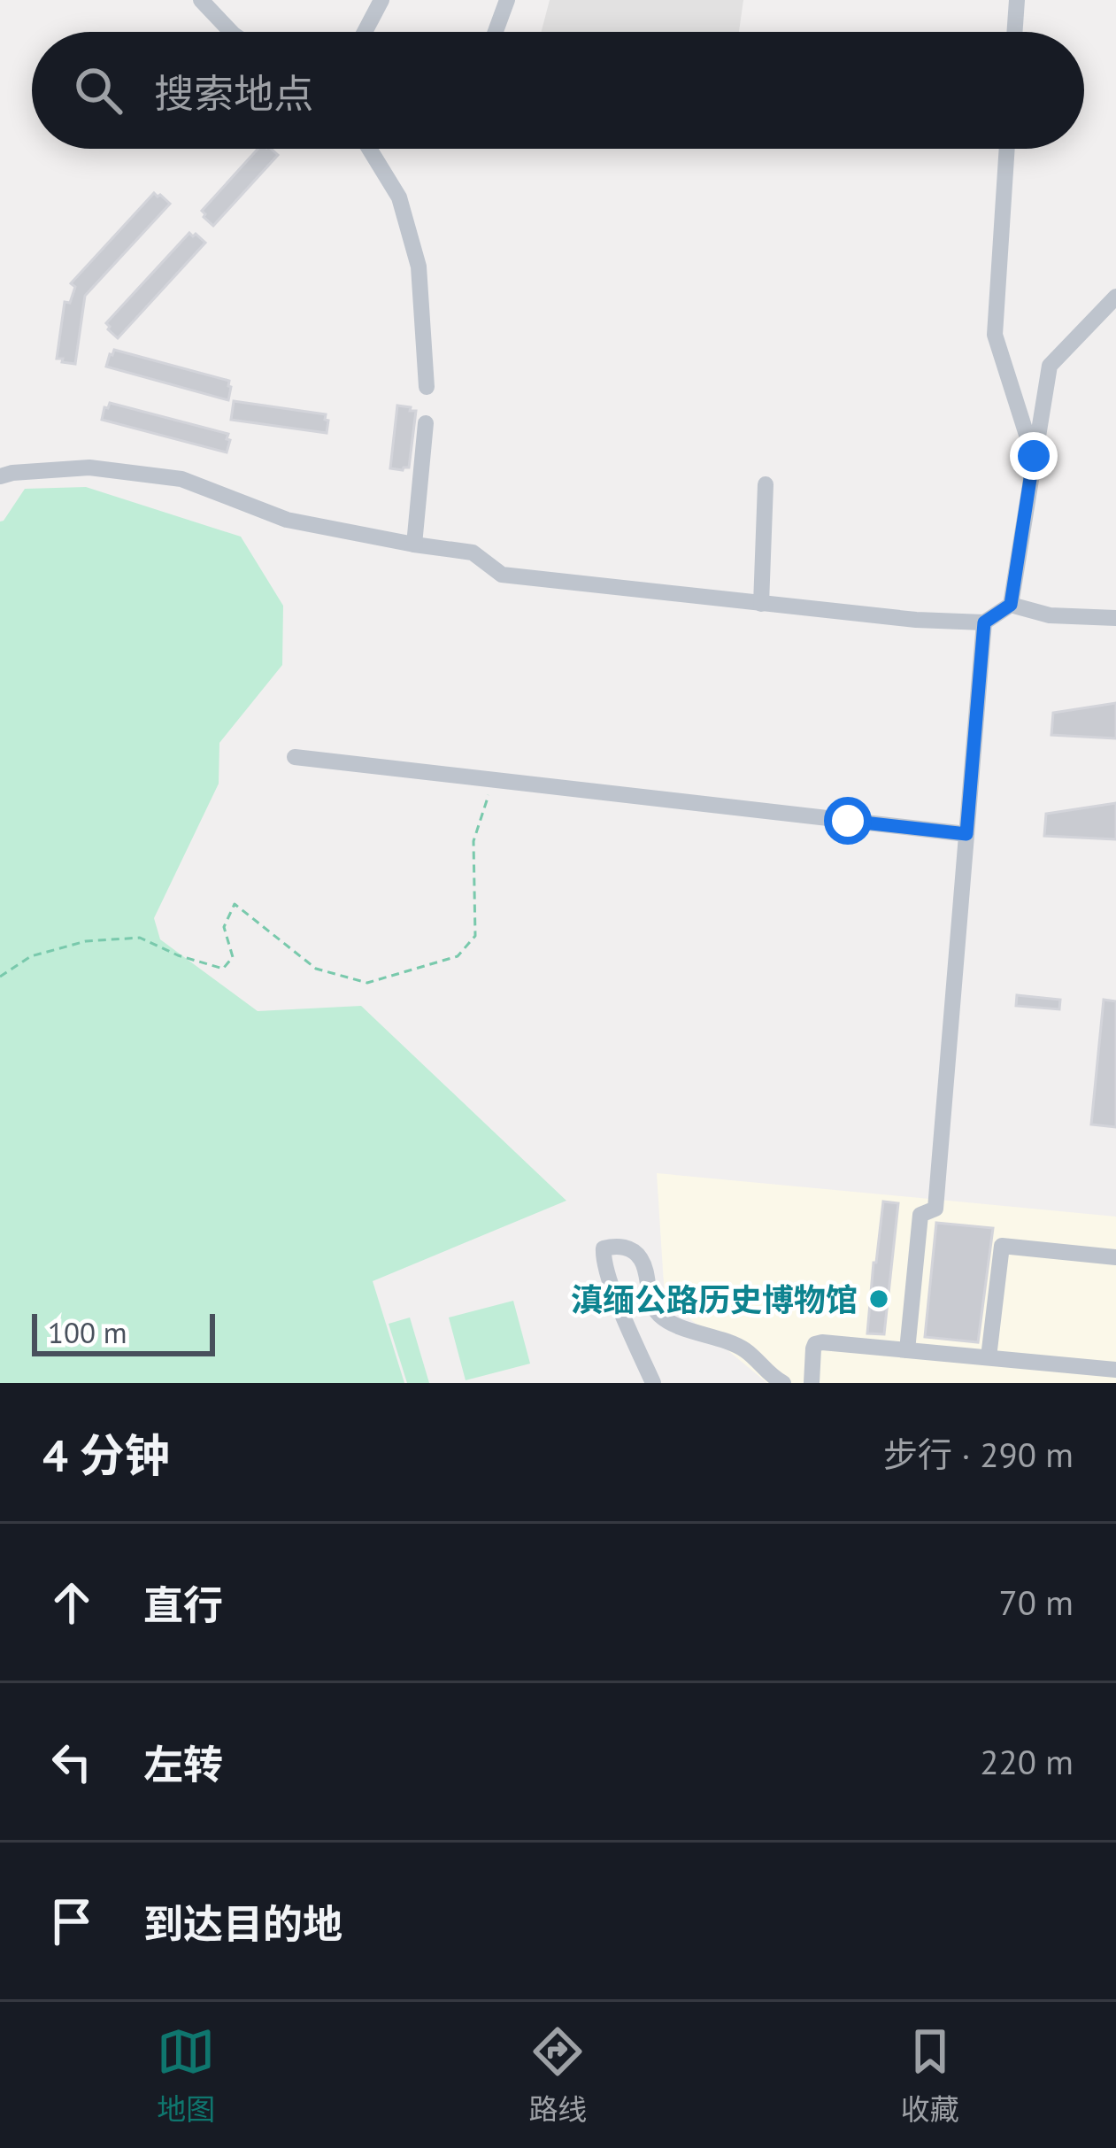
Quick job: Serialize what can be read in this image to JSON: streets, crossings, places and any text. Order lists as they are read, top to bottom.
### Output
{
  "places": ["滇缅公路历史博物馆"],
  "scale_bar": "100 m",
  "page": {
    "search": "搜索地点",
    "scale": "100 m",
    "heading": ["4 分钟", "步行 · 290 m"],
    "list": [
      ["直行", "70 m"],
      ["左转", "220 m"],
      "到达目的地"
    ],
    "nav": ["地图", "路线", "收藏"]
  }
}
